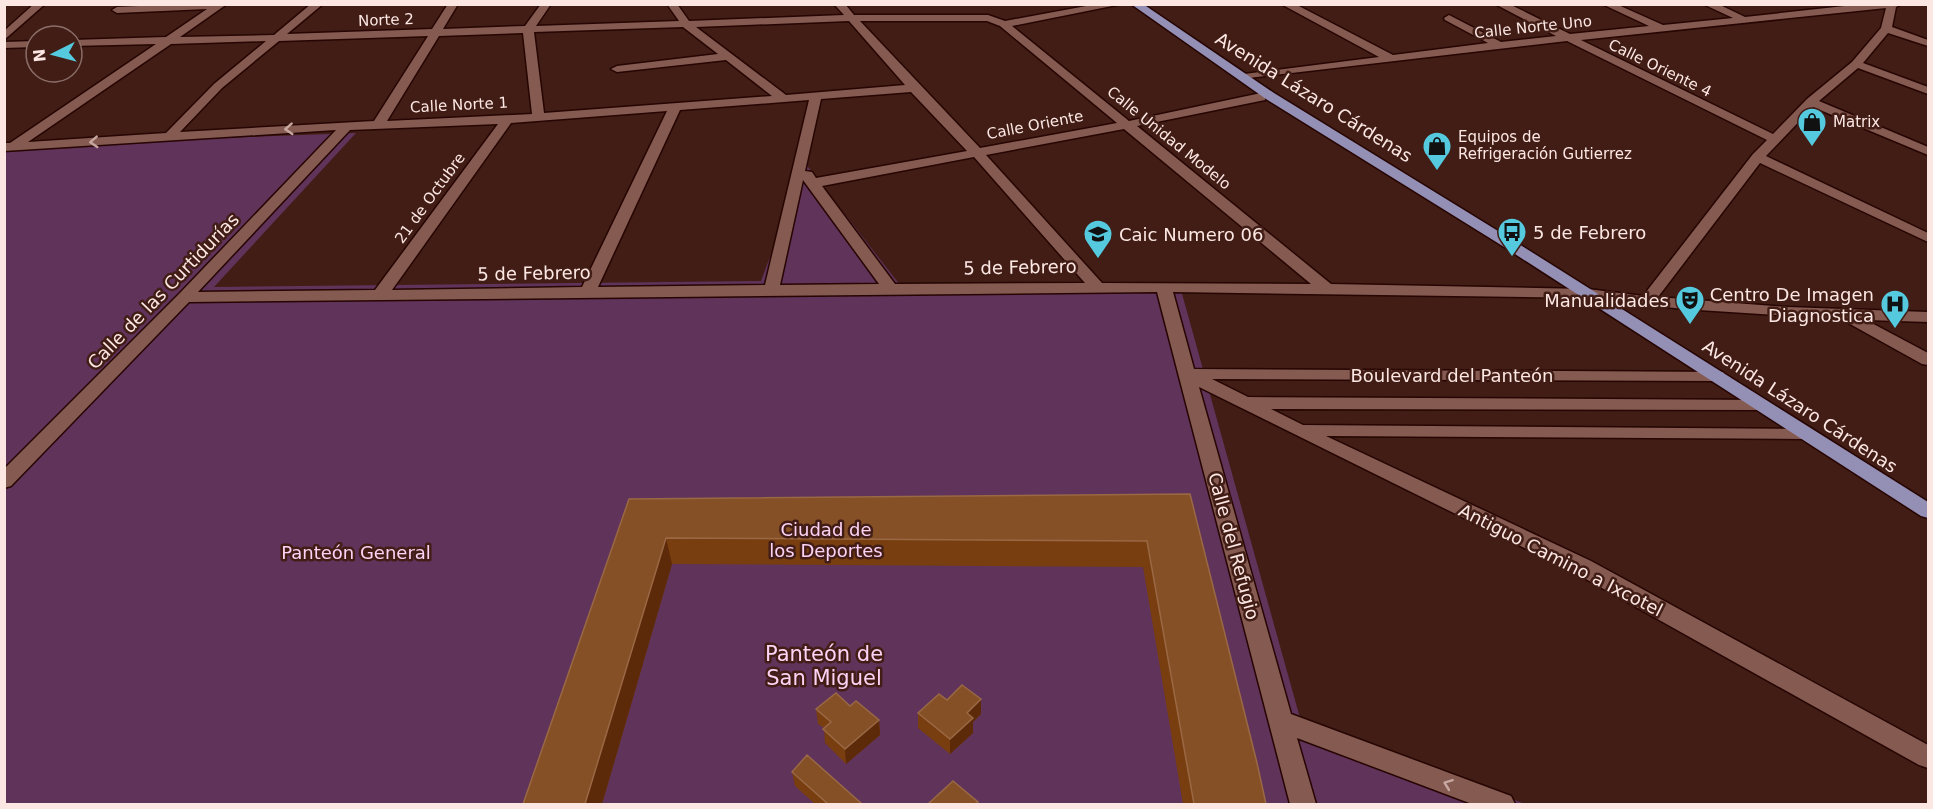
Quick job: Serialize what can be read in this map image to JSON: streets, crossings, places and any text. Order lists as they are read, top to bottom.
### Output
{
  "streets": {
    "main road": ["Avenida Lázaro Cárdenas"],
    "street": [
      "Norte 2",
      "Calle Norte Uno",
      "Calle Oriente 4",
      "Calle Norte 1",
      "Calle Oriente",
      "Calle Unidad Modelo",
      "21 de Octubre",
      "5 de Febrero",
      "Calle de las Curtidurías",
      "Boulevard del Panteón",
      "Calle del Refugio",
      "Antiguo Camino a Ixcotel"
    ]
  },
  "crossings": [
    ["Norte 2", "Calle Unidad Modelo"],
    ["Calle Norte Uno", "Calle Oriente 4"],
    ["Calle Norte Uno", "Avenida Lázaro Cárdenas"],
    ["Avenida Lázaro Cárdenas", "5 de Febrero"],
    ["Avenida Lázaro Cárdenas", "Boulevard del Panteón"],
    ["Calle Norte 1", "21 de Octubre"],
    ["Calle Norte 1", "Calle de las Curtidurías"],
    ["Calle Oriente", "Calle Unidad Modelo"],
    ["Calle Unidad Modelo", "5 de Febrero"],
    ["21 de Octubre", "5 de Febrero"],
    ["5 de Febrero", "Calle de las Curtidurías"],
    ["5 de Febrero", "Calle del Refugio"],
    ["Boulevard del Panteón", "Calle del Refugio"],
    ["Boulevard del Panteón", "Antiguo Camino a Ixcotel"],
    ["Calle del Refugio", "Antiguo Camino a Ixcotel"]
  ],
  "parks": ["Ciudad de los Deportes", "Panteón General", "Panteón de San Miguel"],
  "places": {
    "shop": ["Matrix", "Equipos de Refrigeración Gutierrez"],
    "bus stop": ["5 de Febrero"],
    "school or university": ["Caic Numero 06"],
    "theatre": ["Manualidades"],
    "hospital": ["Centro De Imagen Diagnostica"]
  },
  "north": "left"
}
